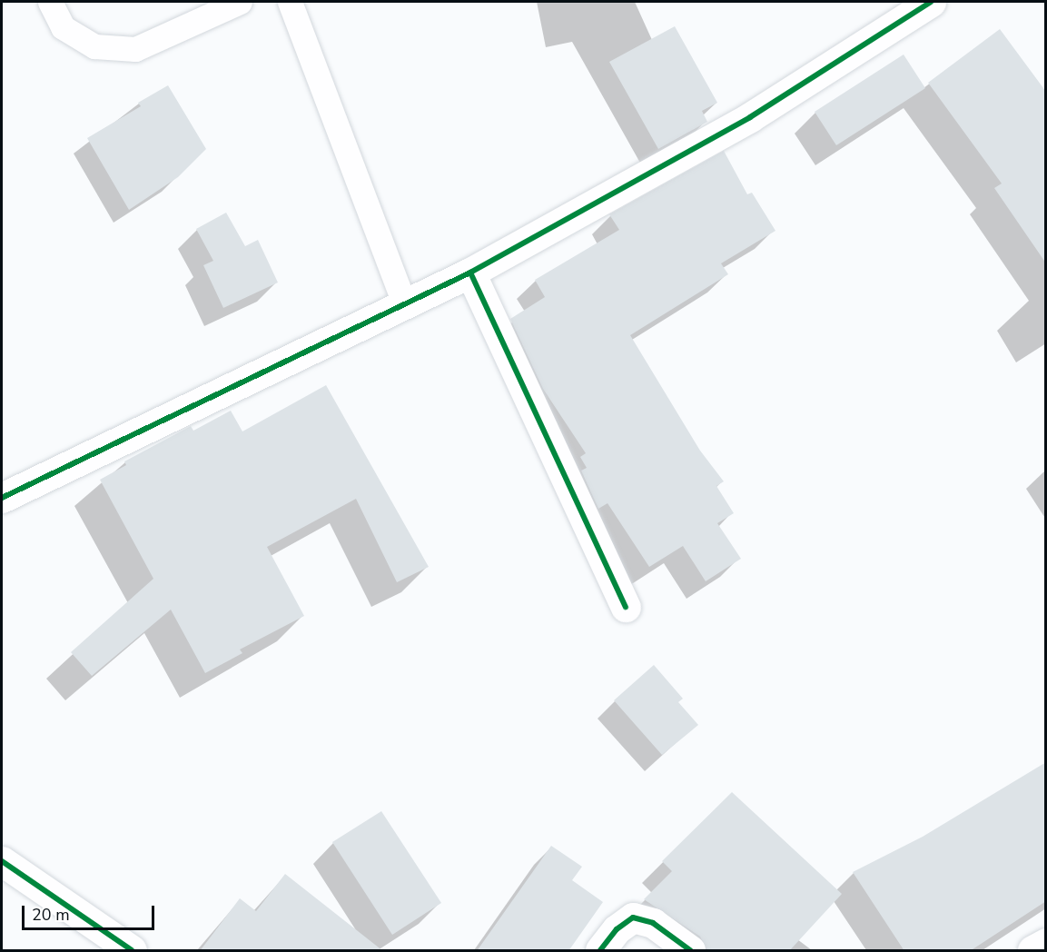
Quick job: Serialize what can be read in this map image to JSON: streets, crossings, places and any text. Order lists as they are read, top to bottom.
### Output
{
  "scale_bar": "20 m"
}
